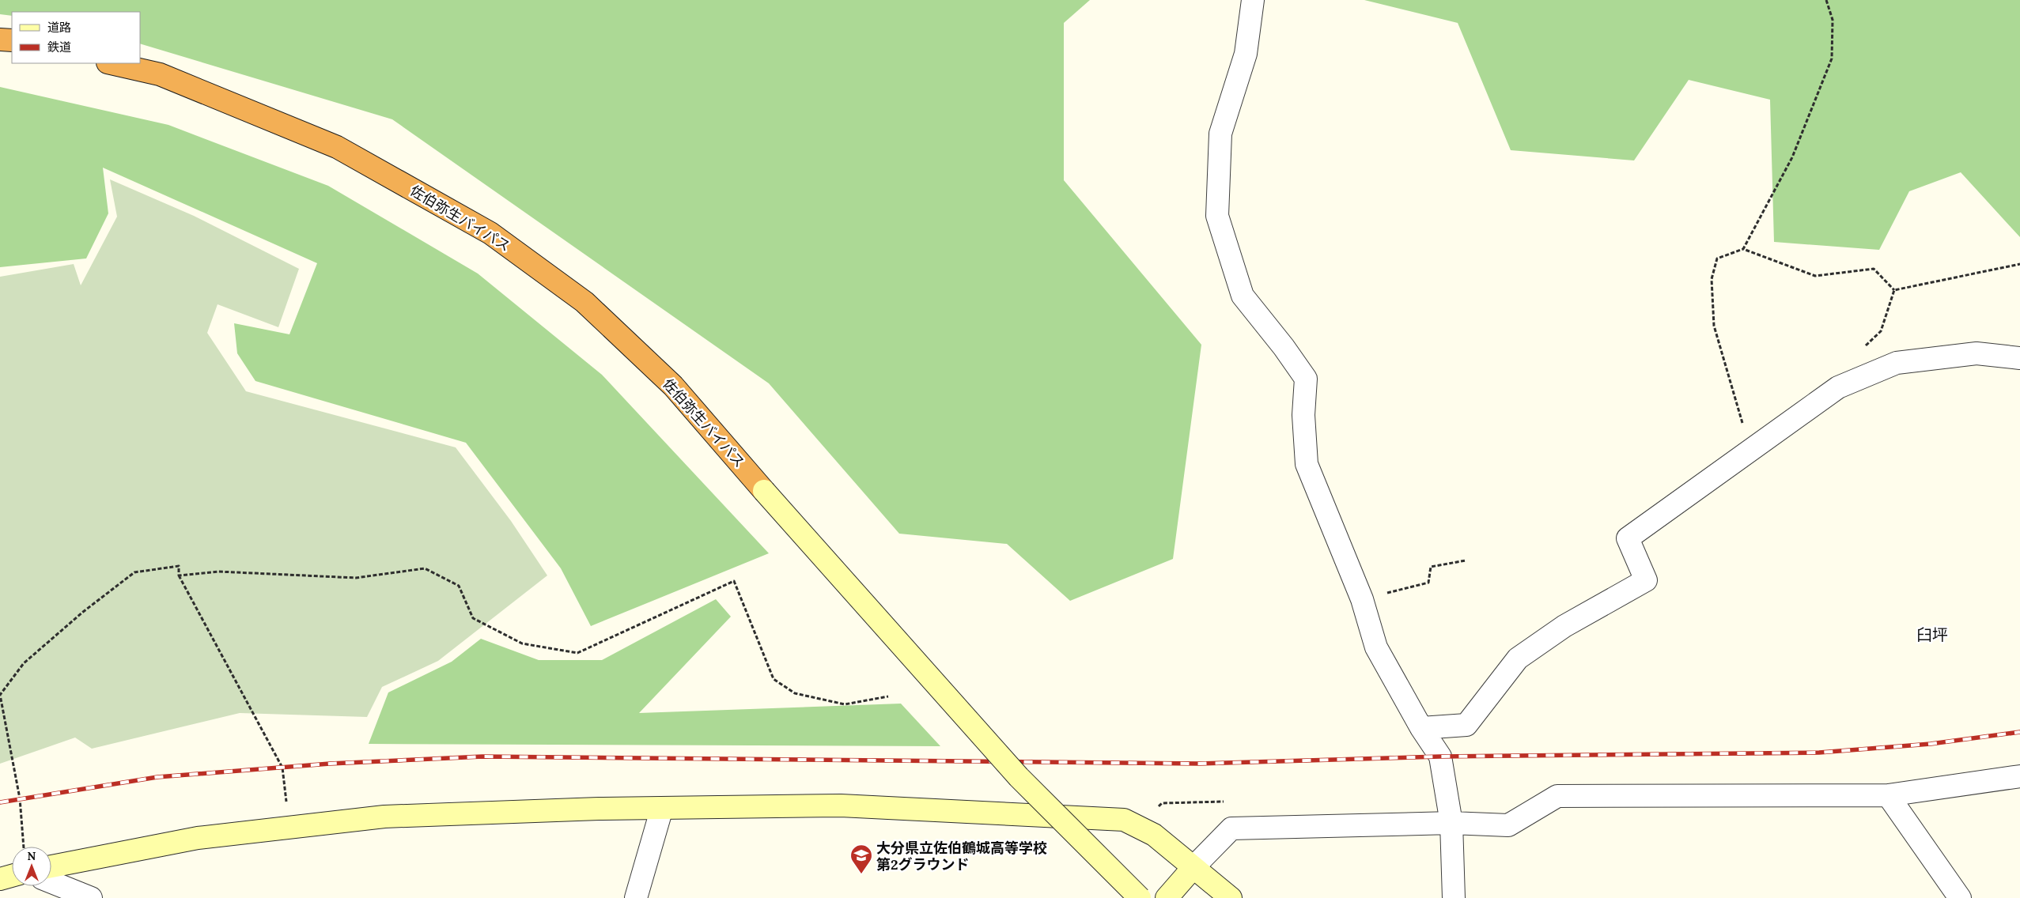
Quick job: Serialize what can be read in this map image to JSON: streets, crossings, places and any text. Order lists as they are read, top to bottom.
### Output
{
  "streets": {
    "highway": ["佐伯弥生バイパス"]
  },
  "districts": ["臼坪"],
  "places": {
    "school or university": ["大分県立佐伯鶴城高等学校 第2グラウンド"]
  },
  "legend": ["道路", "鉄道"],
  "north": "top"
}
